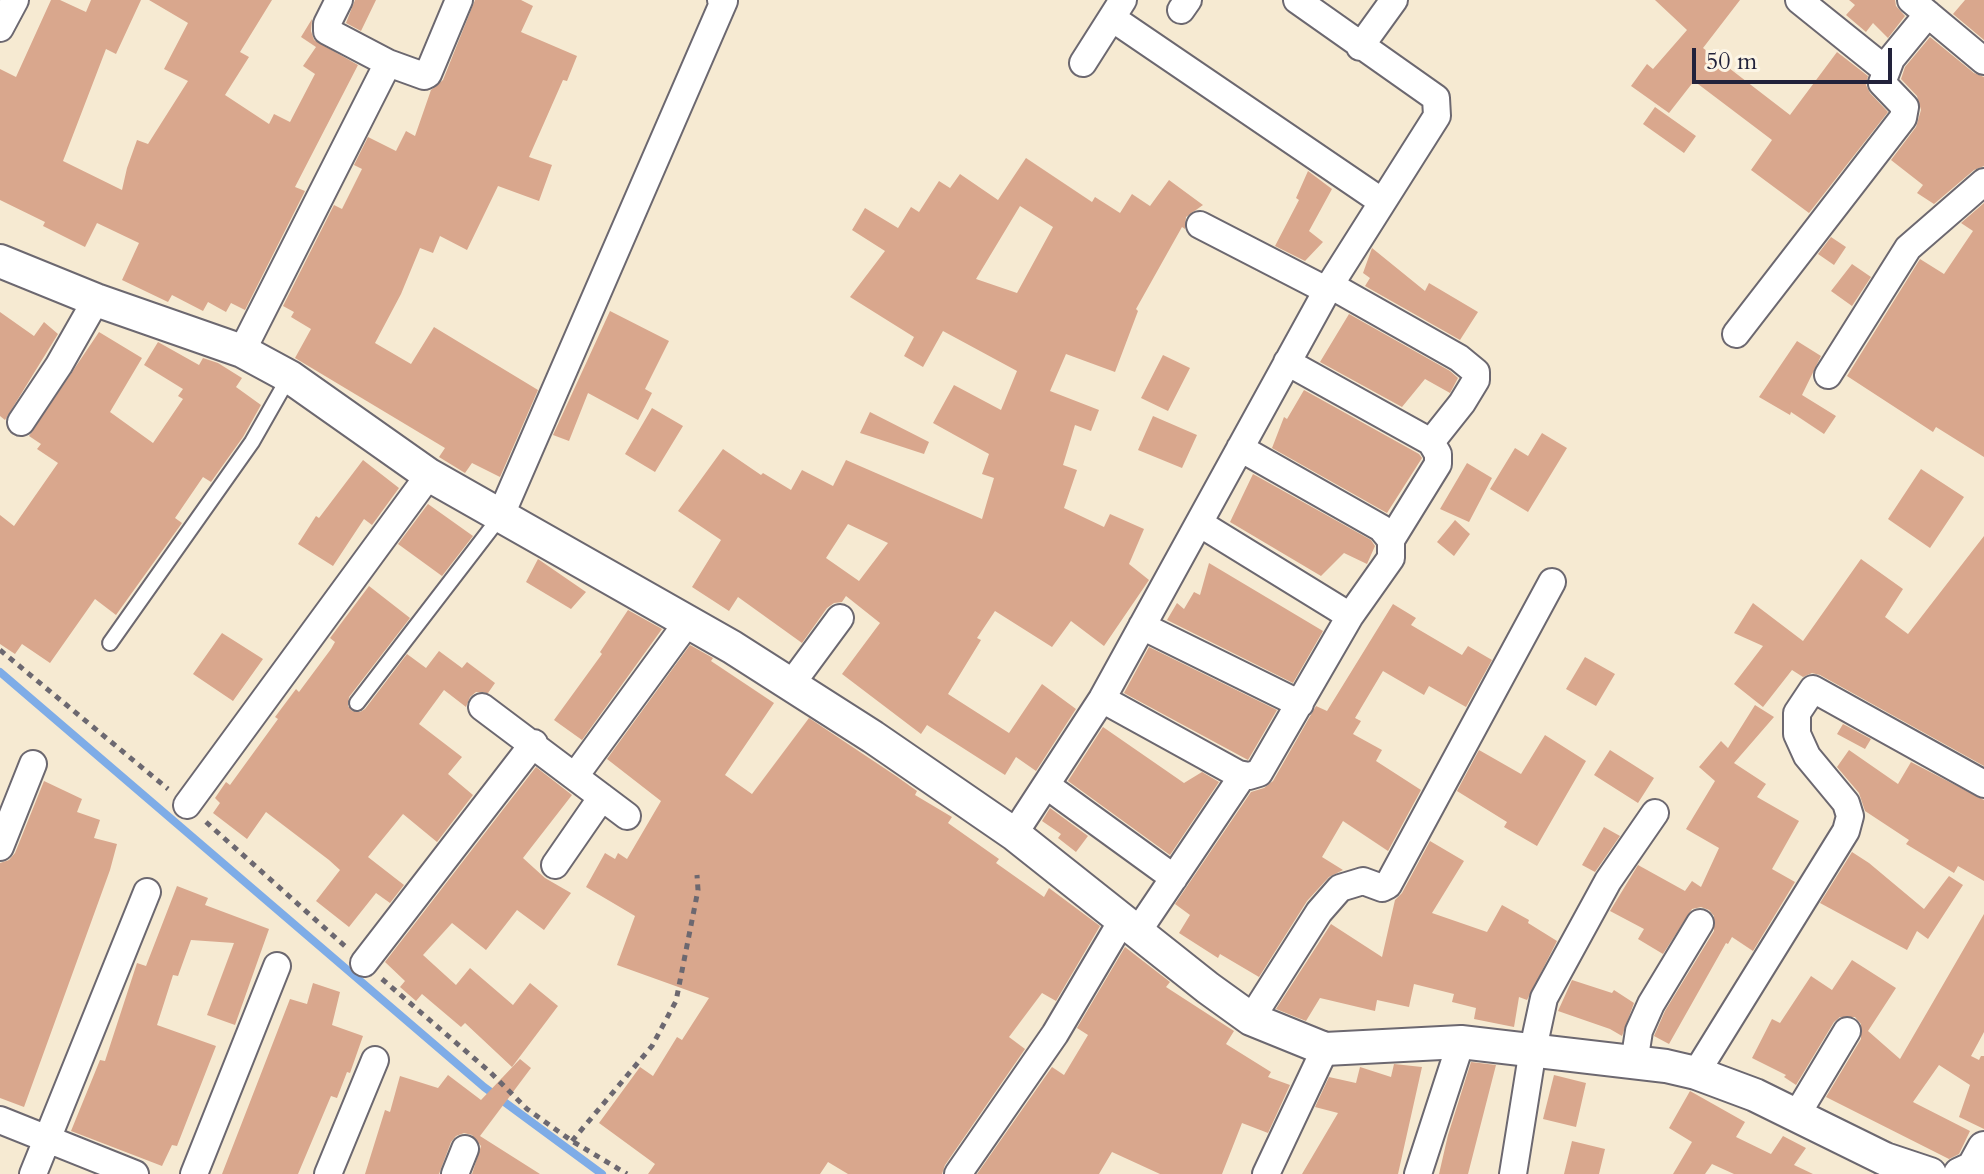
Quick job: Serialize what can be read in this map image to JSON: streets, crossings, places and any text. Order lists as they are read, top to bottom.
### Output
{
  "scale_bar": "50 m"
}
